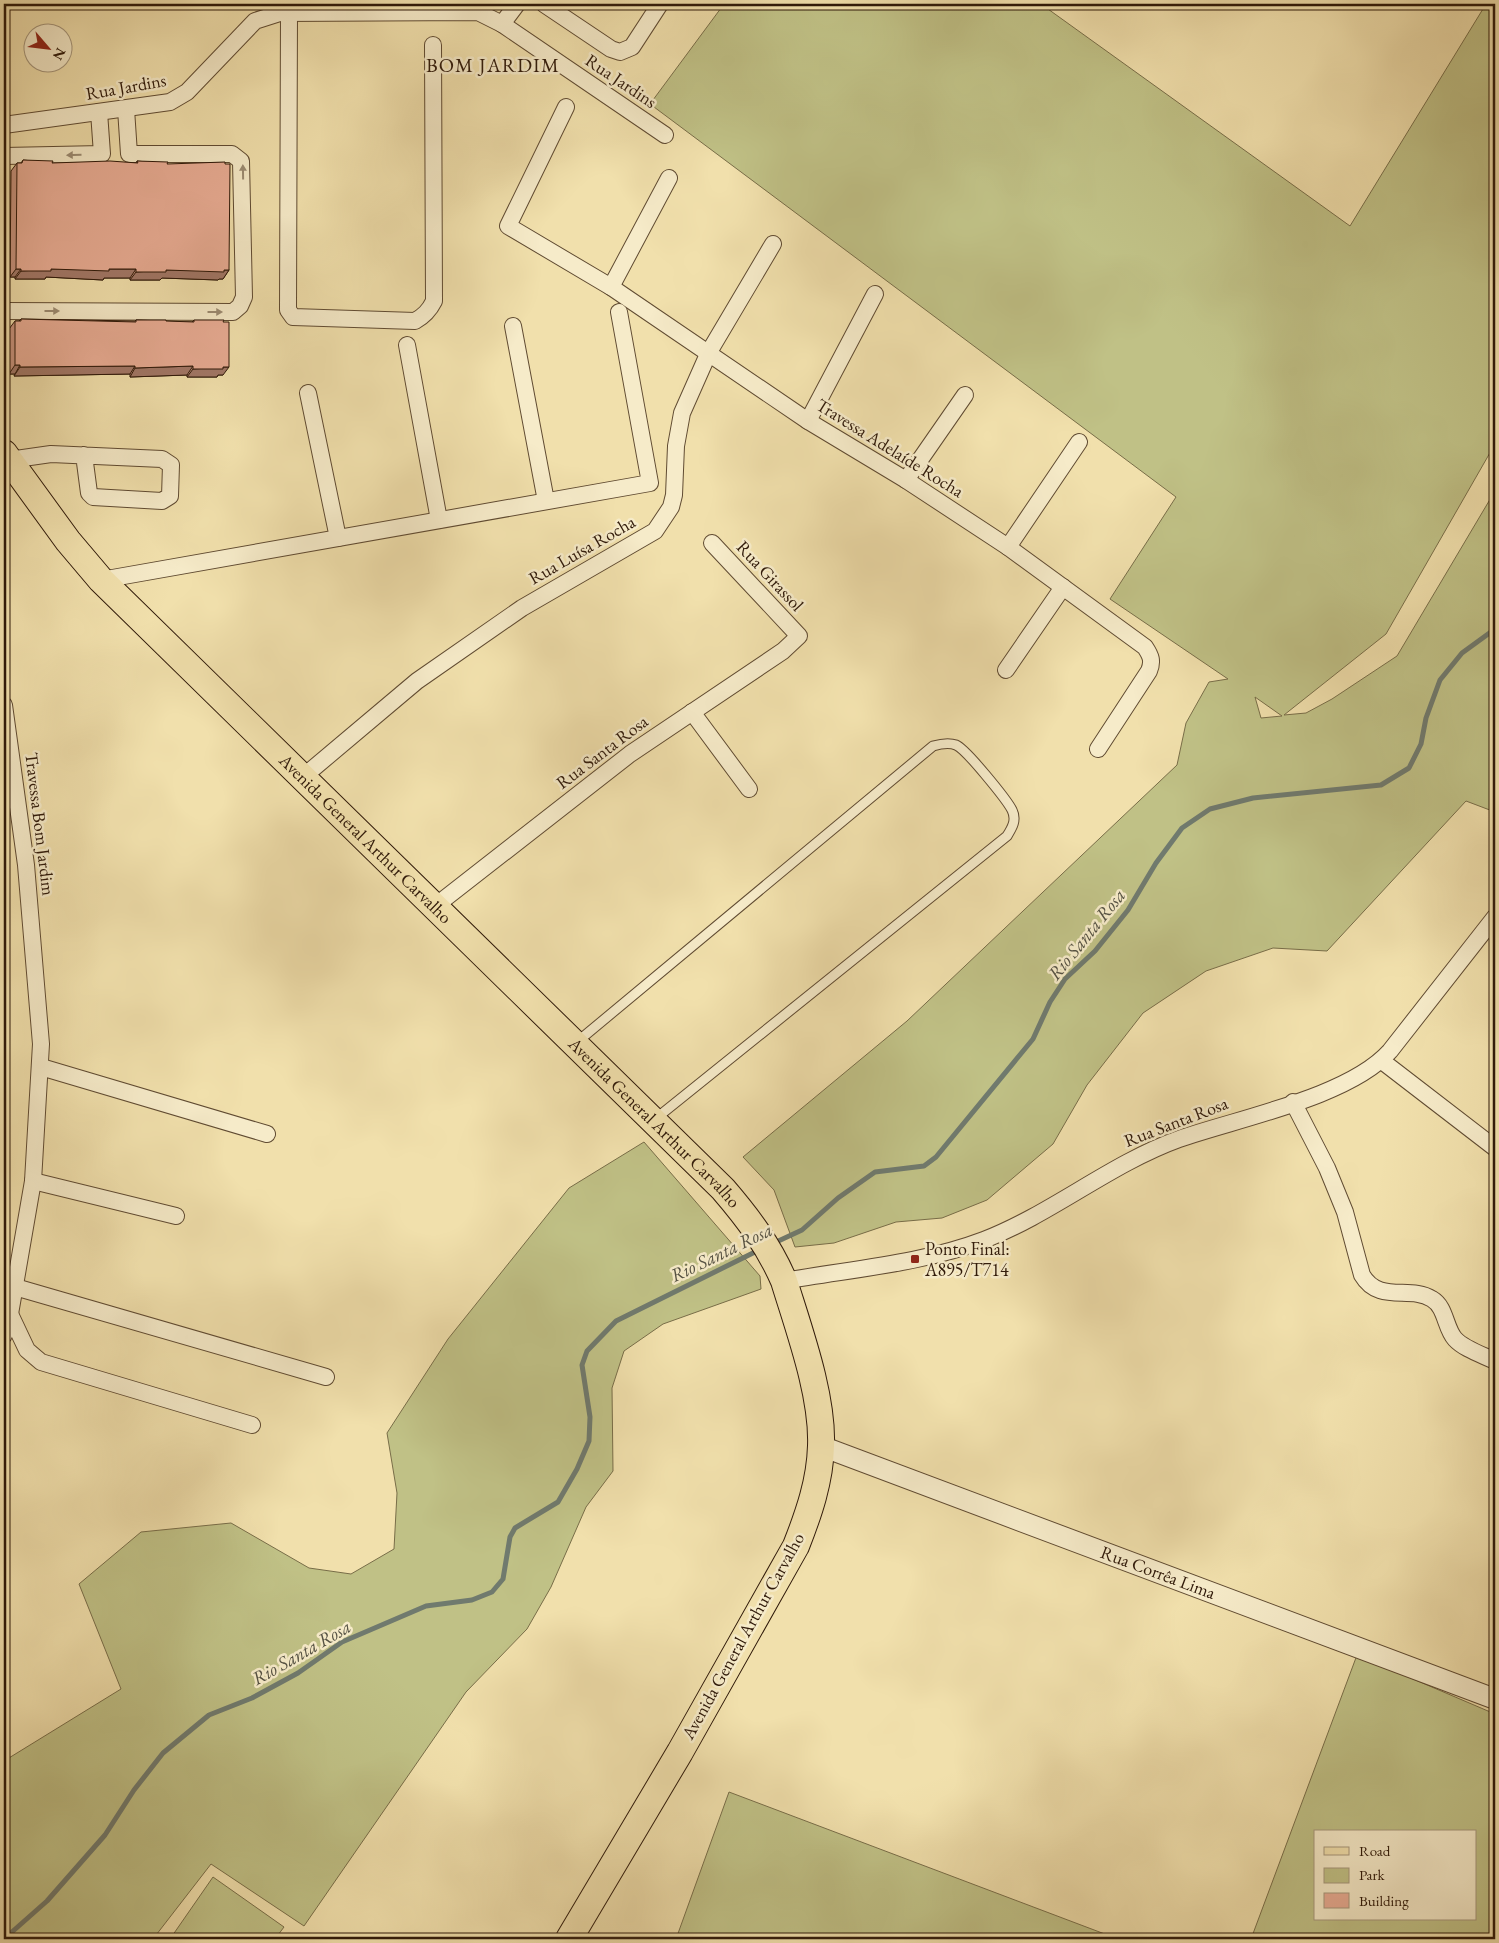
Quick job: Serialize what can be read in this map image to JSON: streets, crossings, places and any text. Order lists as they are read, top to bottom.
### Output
{
  "streets": {
    "main road": ["Avenida General Arthur Carvalho"],
    "street": [
      "Rua Jardins",
      "Travessa Adelaíde Rocha",
      "Rua Luísa Rocha",
      "Rua Girassol",
      "Rua Santa Rosa",
      "Travessa Bom Jardim",
      "Rua Corrêa Lima"
    ]
  },
  "crossings": [
    ["Travessa Adelaíde Rocha", "Rua Luísa Rocha"],
    ["Rua Luísa Rocha", "Avenida General Arthur Carvalho"],
    ["Rua Girassol", "Rua Santa Rosa"],
    ["Rua Santa Rosa", "Avenida General Arthur Carvalho"],
    ["Avenida General Arthur Carvalho", "Rua Corrêa Lima"]
  ],
  "districts": ["BOM JARDIM"],
  "water": ["Rio Santa Rosa"],
  "places": {
    "transit": ["Ponto Final: A895/T714"]
  },
  "legend": ["Road", "Park", "Building"],
  "north": "bottom right"
}
